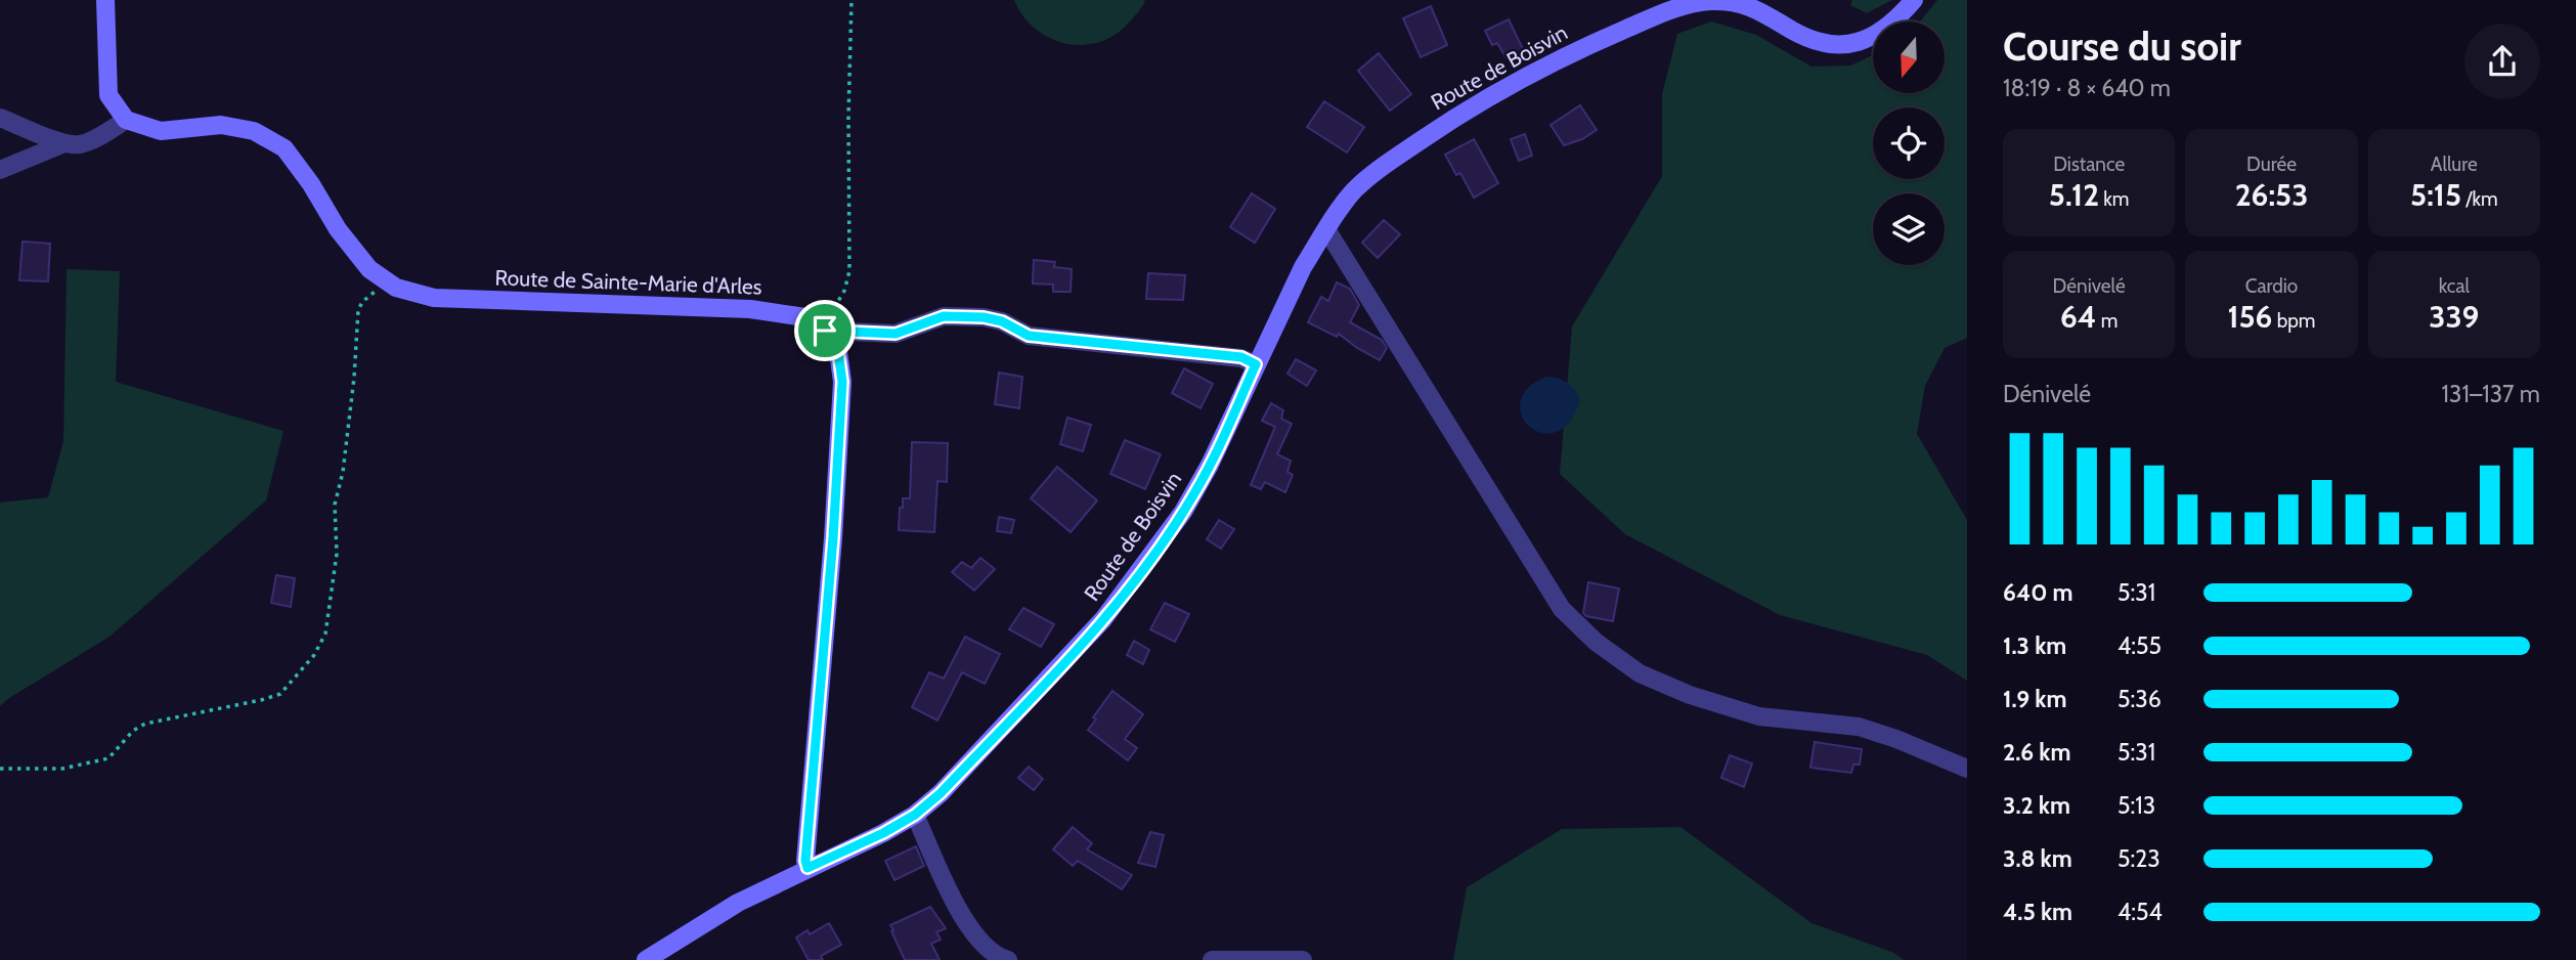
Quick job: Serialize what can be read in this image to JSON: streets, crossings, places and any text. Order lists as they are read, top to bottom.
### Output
{
  "streets": {
    "main road": ["Route de Boisvin", "Route de Sainte-Marie d'Arles"]
  },
  "north": "bottom",
  "page": {
    "heading": ["Course du soir", "18:19 · 8 × 640 m"],
    "stats": [
      ["Distance", "5.12 km"],
      ["Durée", "26:53"],
      ["Allure", "5:15 /km"],
      ["Dénivelé", "64 m"],
      ["Cardio", "156 bpm"],
      ["kcal", "339"]
    ],
    "chart": ["Dénivelé", "131–137 m"],
    "list": [
      {
        "name": "640 m",
        "note": "5:31"
      },
      {
        "name": "1.3 km",
        "note": "4:55"
      },
      {
        "name": "1.9 km",
        "note": "5:36"
      },
      {
        "name": "2.6 km",
        "note": "5:31"
      },
      {
        "name": "3.2 km",
        "note": "5:13"
      },
      {
        "name": "3.8 km",
        "note": "5:23"
      },
      {
        "name": "4.5 km",
        "note": "4:54"
      }
    ]
  }
}
